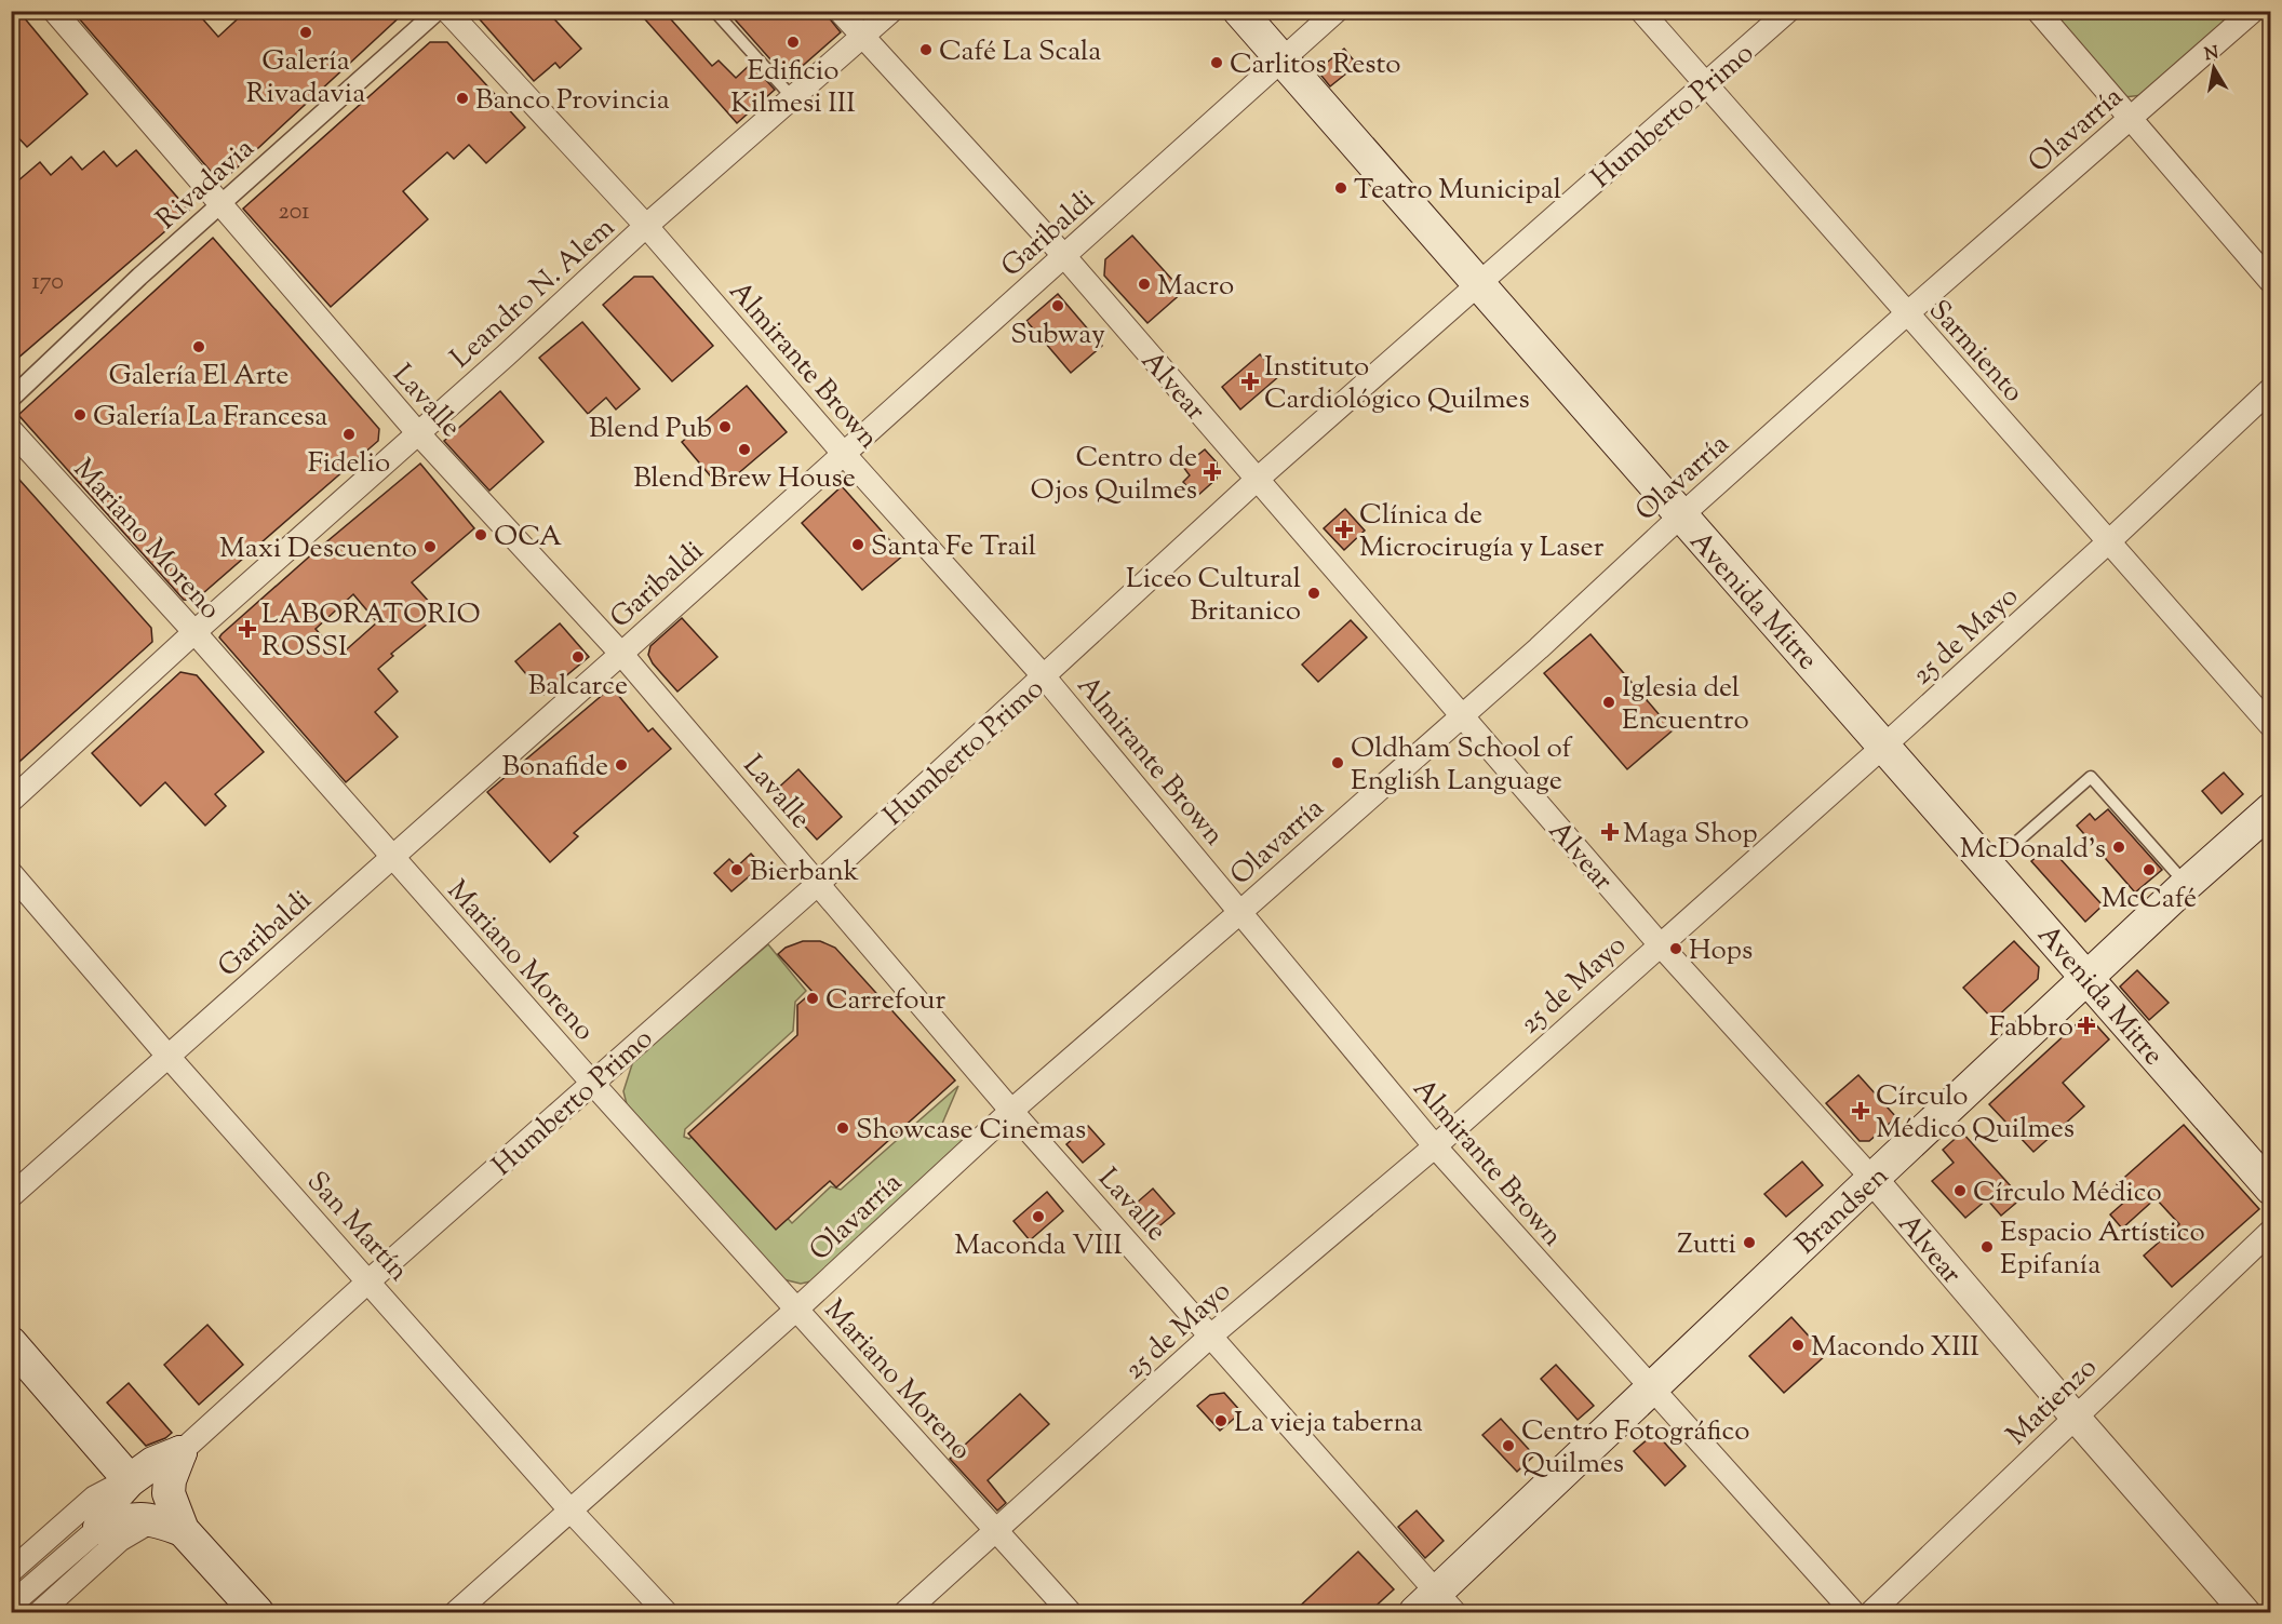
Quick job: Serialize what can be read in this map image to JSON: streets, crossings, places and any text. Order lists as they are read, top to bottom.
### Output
{
  "streets": {
    "main road": ["Humberto Primo", "Avenida Mitre", "Brandsen"],
    "street": [
      "Olavarría",
      "Rivadavia",
      "Garibaldi",
      "Leandro N. Alem",
      "Sarmiento",
      "Almirante Brown",
      "Alvear",
      "Lavalle",
      "Mariano Moreno",
      "25 de Mayo",
      "San Martín",
      "Matienzo"
    ]
  },
  "crossings": [
    ["Humberto Primo", "Sarmiento"],
    ["Humberto Primo", "Almirante Brown"],
    ["Humberto Primo", "Alvear"],
    ["Humberto Primo", "Lavalle"],
    ["Humberto Primo", "Mariano Moreno"],
    ["Humberto Primo", "Avenida Mitre"],
    ["Humberto Primo", "San Martín"],
    ["Olavarría", "Sarmiento"],
    ["Olavarría", "Almirante Brown"],
    ["Olavarría", "Alvear"],
    ["Olavarría", "Lavalle"],
    ["Olavarría", "Mariano Moreno"],
    ["Olavarría", "Avenida Mitre"],
    ["Olavarría", "San Martín"],
    ["Rivadavia", "Lavalle"],
    ["Garibaldi", "Almirante Brown"],
    ["Garibaldi", "Alvear"],
    ["Garibaldi", "Lavalle"],
    ["Garibaldi", "Mariano Moreno"],
    ["Garibaldi", "Avenida Mitre"],
    ["Garibaldi", "San Martín"],
    ["Leandro N. Alem", "Almirante Brown"],
    ["Leandro N. Alem", "Alvear"],
    ["Leandro N. Alem", "Lavalle"],
    ["Leandro N. Alem", "Mariano Moreno"],
    ["Sarmiento", "25 de Mayo"],
    ["Almirante Brown", "25 de Mayo"],
    ["Almirante Brown", "Brandsen"],
    ["Alvear", "25 de Mayo"],
    ["Alvear", "Brandsen"],
    ["Alvear", "Matienzo"],
    ["Lavalle", "25 de Mayo"],
    ["Lavalle", "Brandsen"],
    ["Mariano Moreno", "25 de Mayo"],
    ["Avenida Mitre", "25 de Mayo"],
    ["Avenida Mitre", "Brandsen"]
  ],
  "places": {
    "other": [
      "Galería Rivadavia",
      "Edificio Kilmesi III",
      "Café La Scala",
      "Carlitos Resto",
      "Banco Provincia",
      "Teatro Municipal",
      "Macro",
      "Subway",
      "Galería El Arte",
      "Galería La Francesa",
      "Blend Pub",
      "Fidelio",
      "Blend Brew House",
      "OCA",
      "Santa Fe Trail",
      "Maxi Descuento",
      "Liceo Cultural Britanico",
      "Balcarce",
      "Iglesia del Encuentro",
      "Oldham School of English Language",
      "Bonafide",
      "McDonald's",
      "Bierbank",
      "McCafé",
      "Hops",
      "Carrefour",
      "Showcase Cinemas",
      "Círculo Médico",
      "Maconda VIII",
      "Zutti",
      "Espacio Artístico Epifanía",
      "Macondo XIII",
      "La vieja taberna",
      "Centro Fotográfico Quilmes"
    ],
    "health": [
      "Instituto Cardiológico Quilmes",
      "Centro de Ojos Quilmes",
      "Clínica de Microcirugía y Laser",
      "LABORATORIO ROSSI",
      "Maga Shop",
      "Fabbro",
      "Círculo Médico Quilmes"
    ]
  },
  "house_numbers": ["201", "170"],
  "north": "top"
}
